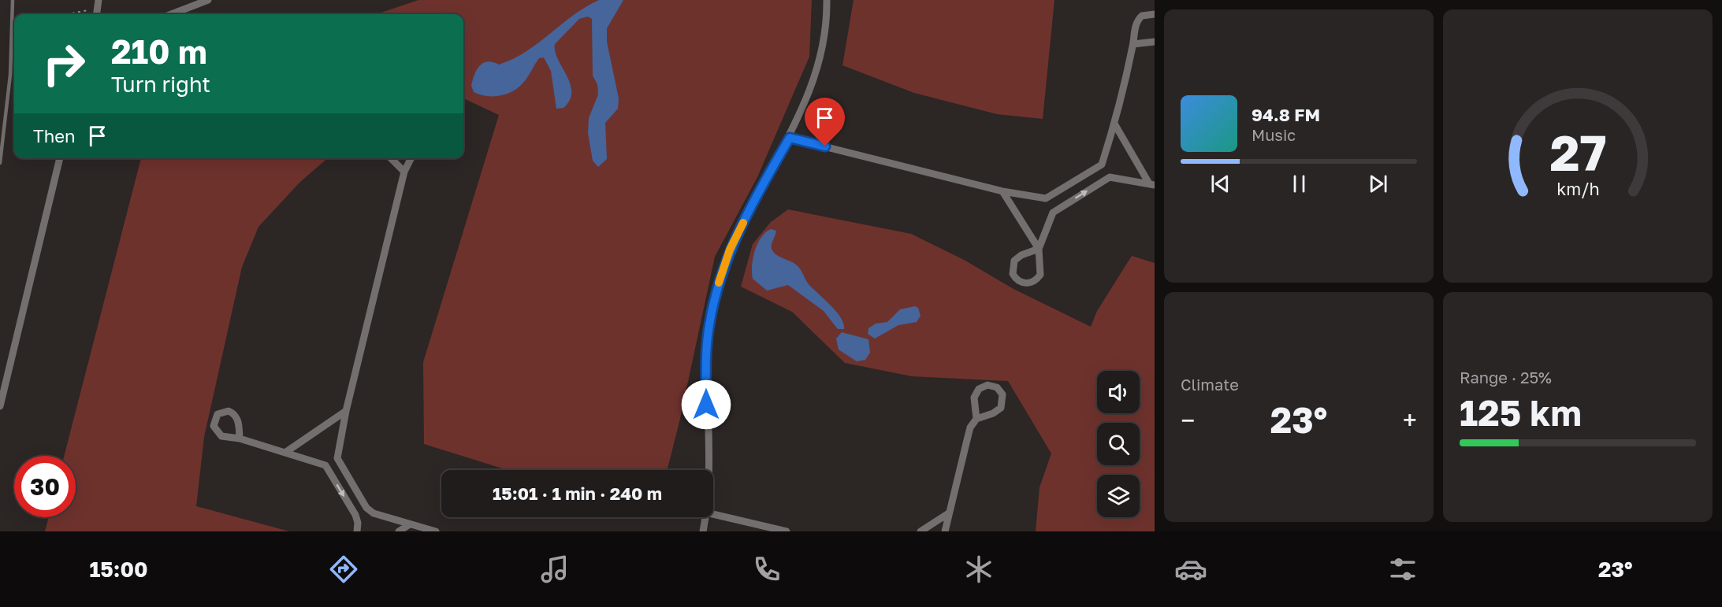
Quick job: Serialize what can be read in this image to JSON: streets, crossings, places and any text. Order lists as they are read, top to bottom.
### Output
{
  "page": {
    "turn": ["210 m", "Turn right"],
    "song": ["94.8 FM", "Music"],
    "then": "Then",
    "tile": [
      "Climate",
      ["Range · 25%", "125 km"]
    ],
    "heat": ["−", "23°", "+"],
    "limit": "30",
    "trip": "15:01 · 1 min · 240 m",
    "tabs": ["15:00", "23°"],
    "gauge": ["27", "km/h"]
  }
}
